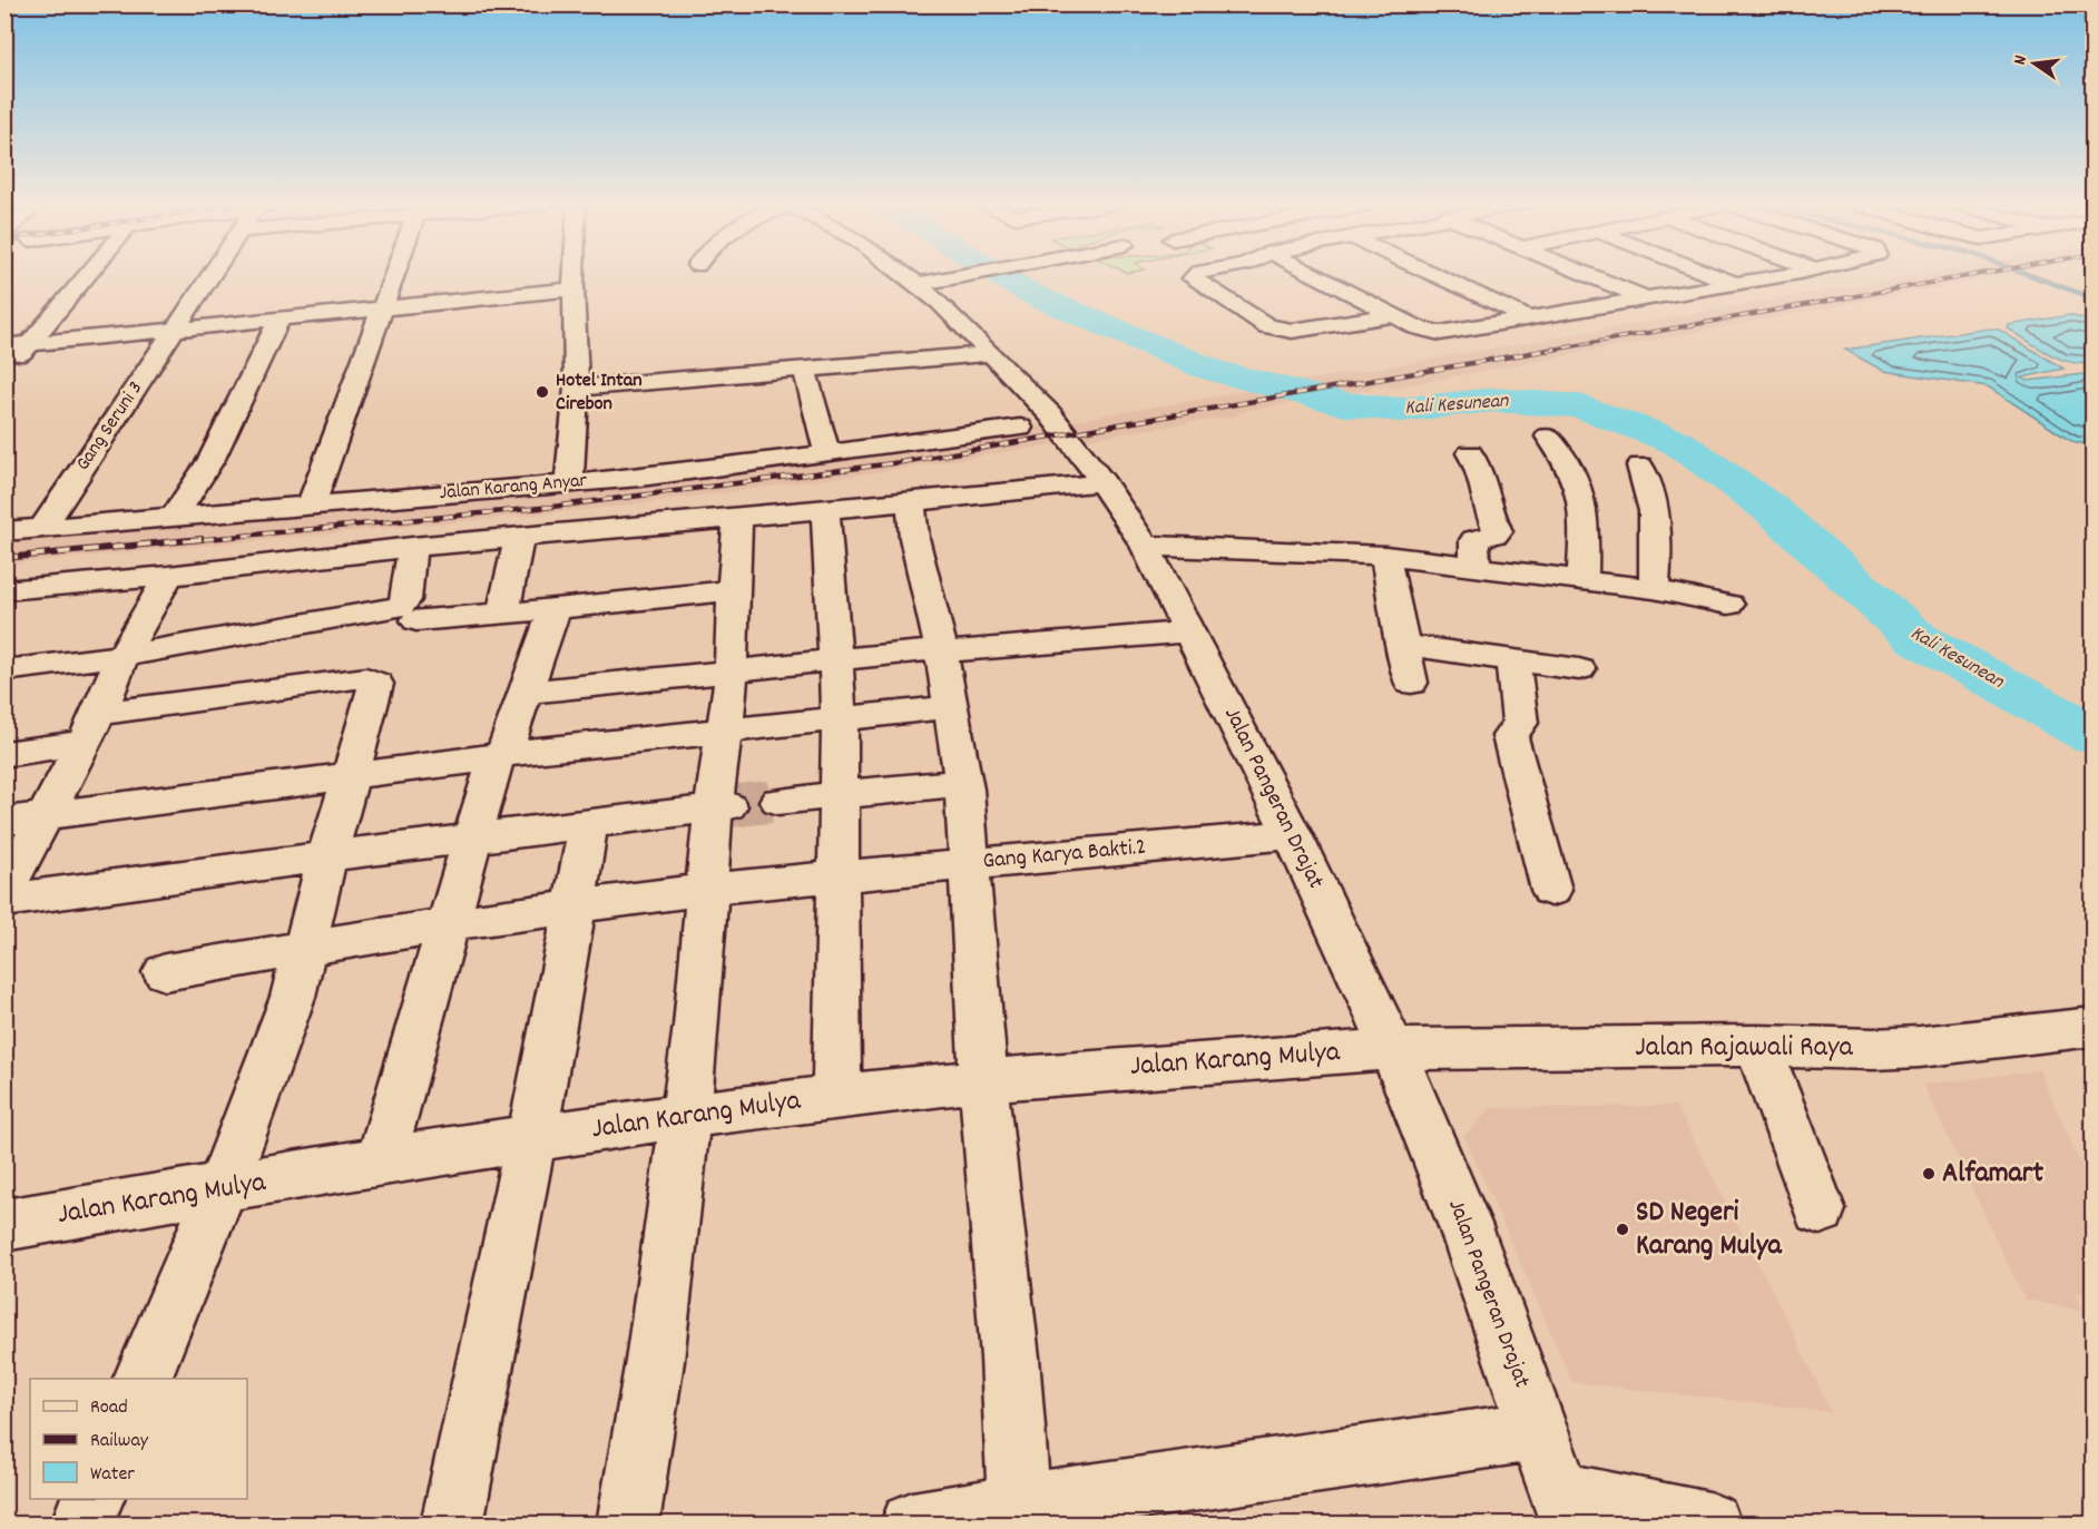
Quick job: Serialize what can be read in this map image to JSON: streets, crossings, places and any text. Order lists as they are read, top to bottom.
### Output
{
  "streets": {
    "street": [
      "Gang Seruni 3",
      "Jalan Karang Anyar",
      "Jalan Pangeran Drajat",
      "Gang Karya Bakti.2",
      "Jalan Rajawali Raya",
      "Jalan Karang Mulya"
    ]
  },
  "crossings": [
    ["Gang Seruni 3", "Jalan Karang Anyar"],
    ["Jalan Pangeran Drajat", "Gang Karya Bakti.2"],
    ["Jalan Pangeran Drajat", "Jalan Rajawali Raya"],
    ["Jalan Pangeran Drajat", "Jalan Karang Mulya"],
    ["Jalan Rajawali Raya", "Jalan Karang Mulya"]
  ],
  "water": ["Kali Kesunean"],
  "places": ["Hotel Intan Cirebon", "Alfamart", "SD Negeri Karang Mulya"],
  "legend": ["Road", "Railway", "Water"],
  "north": "left"
}
